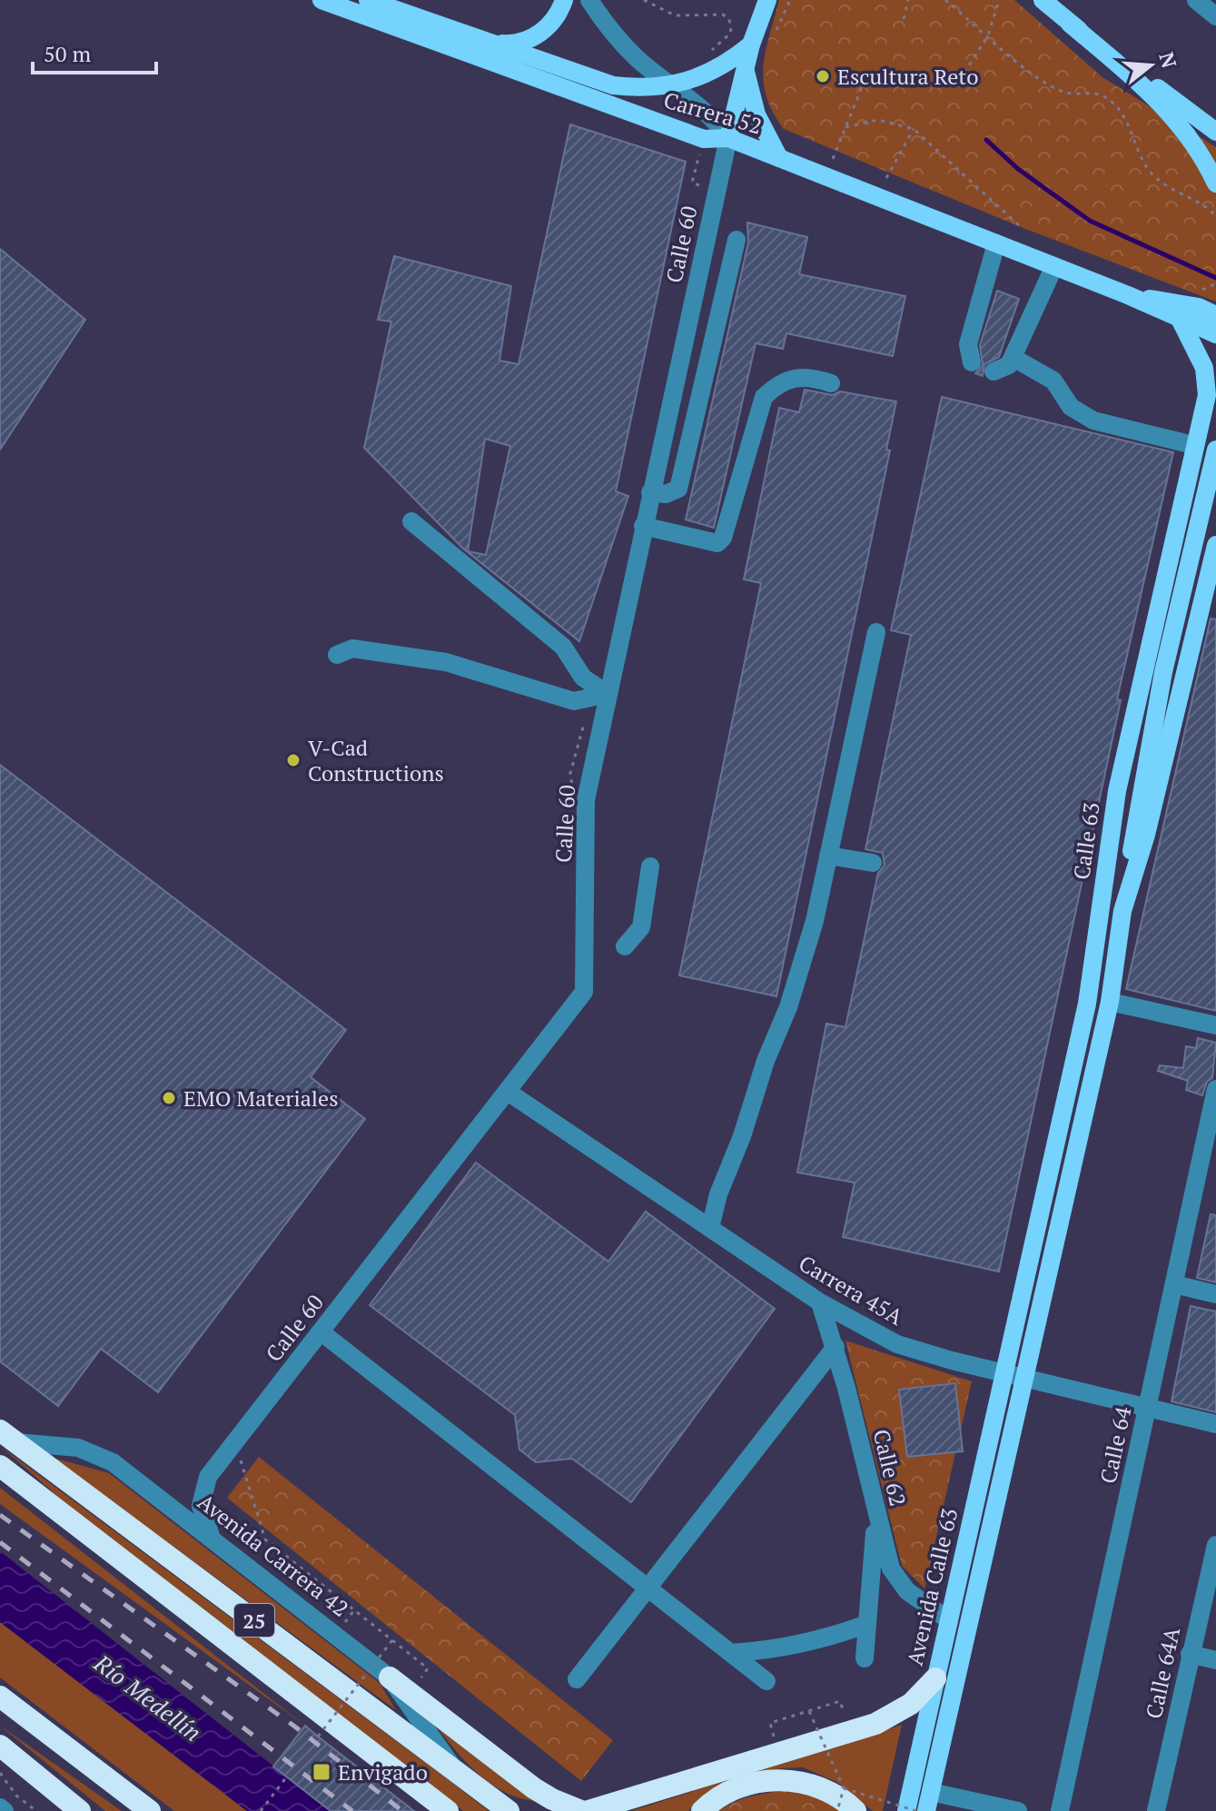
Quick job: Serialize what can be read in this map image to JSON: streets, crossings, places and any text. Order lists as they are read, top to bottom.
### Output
{
  "streets": {
    "highway": ["Avenida Carrera 42", "25"],
    "main road": [
      "Carrera 52",
      "Calle 60",
      "Calle 63",
      "Avenida Calle 63"
    ],
    "street": [
      "Carrera 45A",
      "Calle 64",
      "Calle 62",
      "Calle 64A"
    ]
  },
  "crossings": [
    ["Carrera 52", "Calle 60"],
    ["Carrera 52", "Calle 63"],
    ["Calle 60", "Carrera 45A"],
    ["Calle 60", "Avenida Carrera 42"],
    ["Calle 63", "Carrera 45A"],
    ["Calle 63", "Avenida Calle 63"],
    ["Carrera 45A", "Calle 64"],
    ["Carrera 45A", "Calle 62"],
    ["Carrera 45A", "Avenida Calle 63"],
    ["Calle 62", "Avenida Calle 63"]
  ],
  "water": ["Río Medellín"],
  "places": {
    "other": ["Escultura Reto", "V-Cad Constructions", "EMO Materiales"],
    "transit": ["Envigado"]
  },
  "scale_bar": "50 m",
  "north": "right"
}
